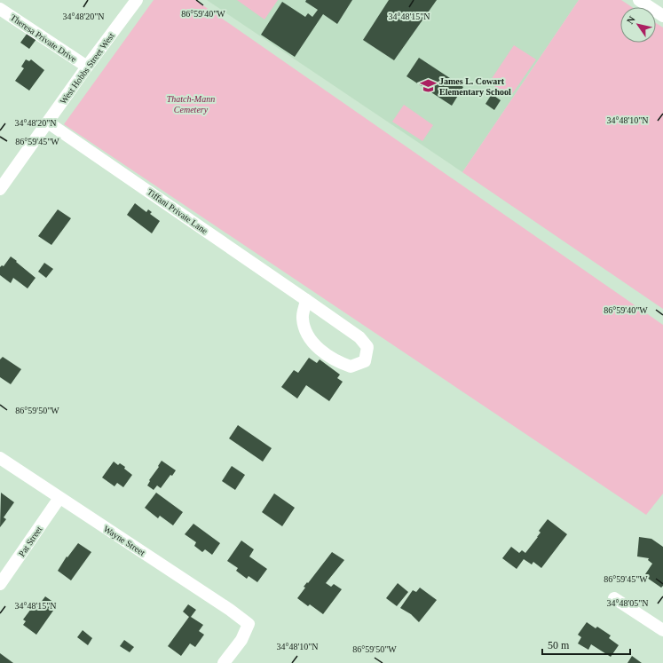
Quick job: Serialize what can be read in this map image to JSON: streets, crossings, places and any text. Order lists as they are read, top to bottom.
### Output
{
  "streets": {
    "street": [
      "Theresa Private Drive",
      "West Hobbs Street West",
      "Tiffani Private Lane",
      "Wayne Street",
      "Pat Street"
    ]
  },
  "crossings": [
    ["Theresa Private Drive", "West Hobbs Street West"],
    ["West Hobbs Street West", "Tiffani Private Lane"],
    ["Wayne Street", "Pat Street"]
  ],
  "parks": ["Thatch-Mann Cemetery"],
  "places": {
    "school or university": ["James L. Cowart Elementary School"]
  },
  "scale_bar": "50 m",
  "north": "top left",
  "coordinates": [
    "86°59'40\"W",
    "34°48'20\"N",
    "34°48'15\"N",
    "34°48'10\"N",
    "86°59'45\"W",
    "86°59'50\"W",
    "34°48'05\"N"
  ]
}
